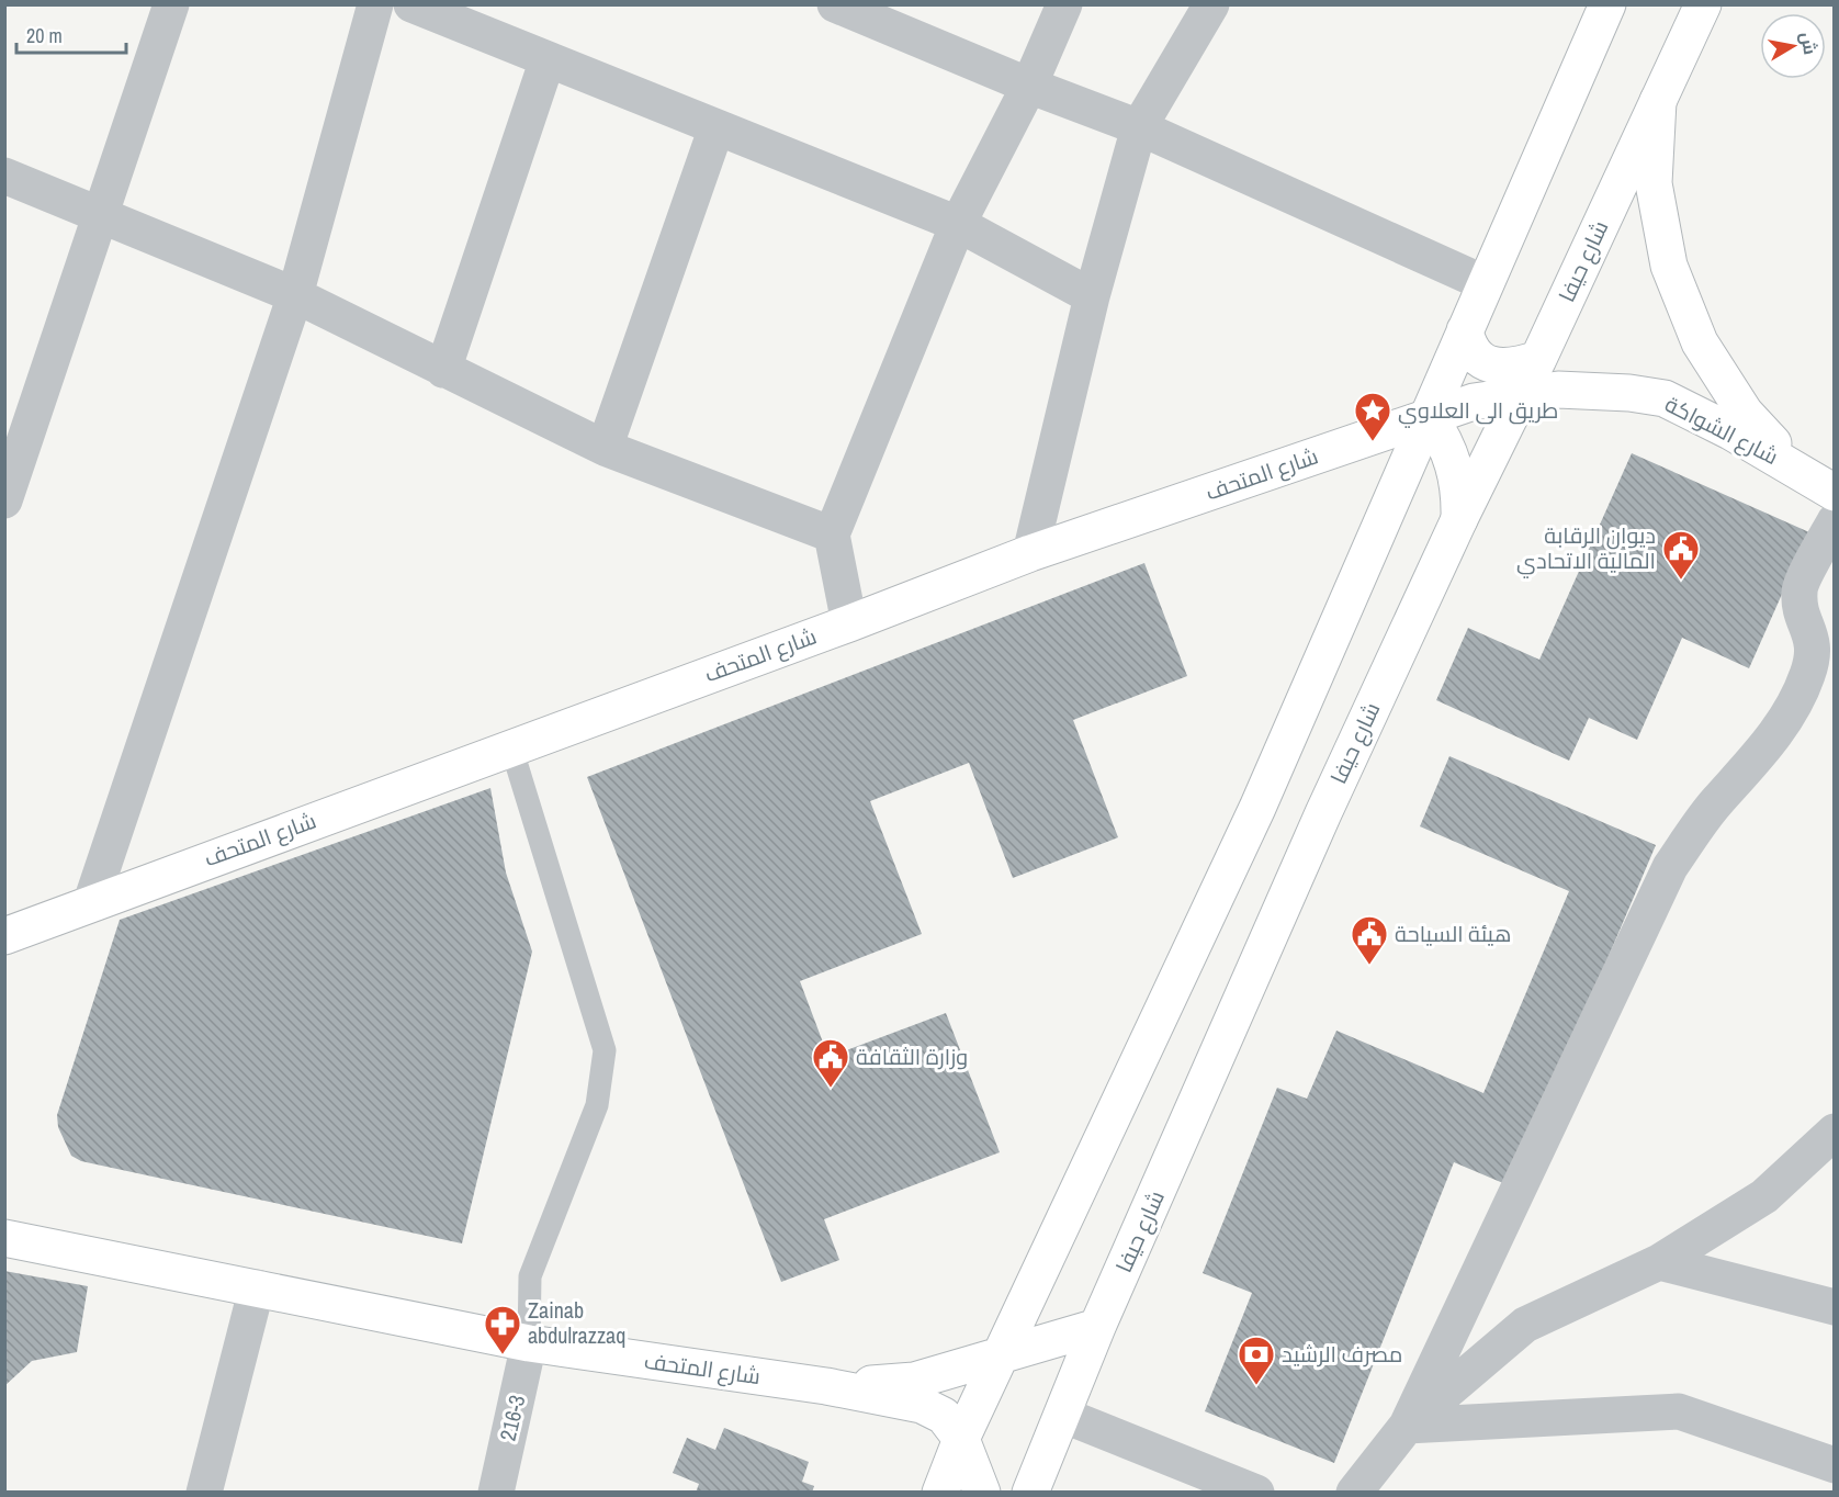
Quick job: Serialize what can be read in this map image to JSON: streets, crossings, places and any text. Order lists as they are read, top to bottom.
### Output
{
  "streets": {
    "main road": ["شارع حيفا", "شارع الشواكة", "شارع المتحف"],
    "street": ["216-3"]
  },
  "crossings": [
    ["شارع حيفا", "شارع الشواكة"],
    ["شارع حيفا", "شارع المتحف"],
    ["شارع الشواكة", "شارع المتحف"],
    ["شارع المتحف", "216-3"]
  ],
  "places": {
    "place": ["طريق الى العلاوي"],
    "public building": ["ديوان الرقابة المالية الاتحادي", "هيئة السياحة", "وزارة الثقافة"],
    "pharmacy": ["Zainab abdulrazzaq"],
    "bank": ["مصرف الرشيد"]
  },
  "scale_bar": "20 m",
  "north": "right"
}
